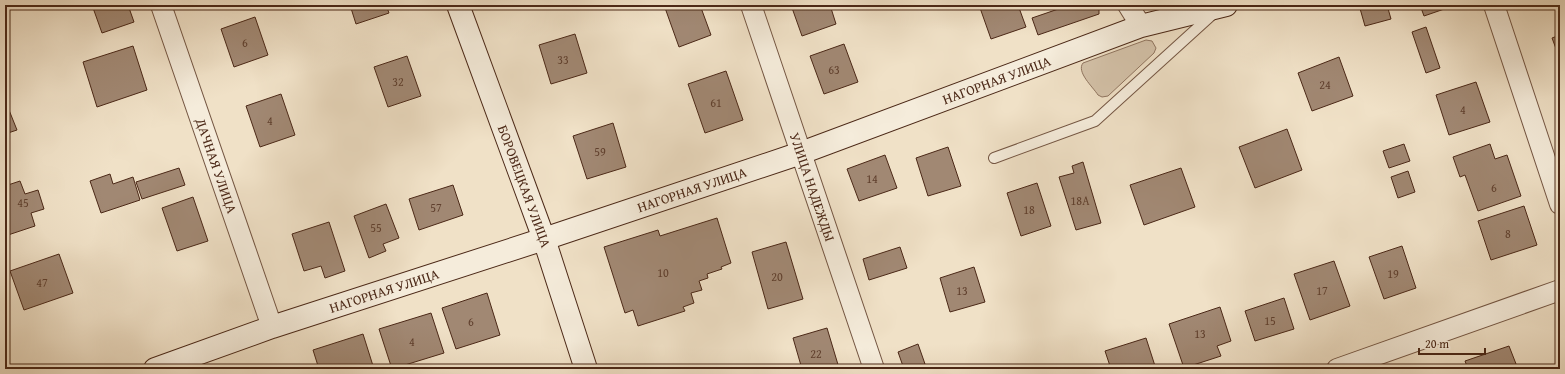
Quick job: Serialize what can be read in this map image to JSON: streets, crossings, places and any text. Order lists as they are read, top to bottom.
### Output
{
  "streets": {
    "street": [
      "НАГОРНАЯ УЛИЦА",
      "ДАЧНАЯ УЛИЦА",
      "БОРОВЕЦКАЯ УЛИЦА",
      "УЛИЦА НАДЕЖДЫ"
    ]
  },
  "crossings": [
    ["НАГОРНАЯ УЛИЦА", "ДАЧНАЯ УЛИЦА"],
    ["НАГОРНАЯ УЛИЦА", "БОРОВЕЦКАЯ УЛИЦА"],
    ["НАГОРНАЯ УЛИЦА", "УЛИЦА НАДЕЖДЫ"]
  ],
  "house_numbers": [
    "6",
    "33",
    "63",
    "32",
    "24",
    "61",
    "4",
    "4",
    "59",
    "14",
    "6",
    "18А",
    "45",
    "57",
    "18",
    "55",
    "8",
    "10",
    "19",
    "20",
    "47",
    "13",
    "17",
    "15",
    "6",
    "13",
    "4",
    "22"
  ],
  "scale_bar": "20 m"
}
